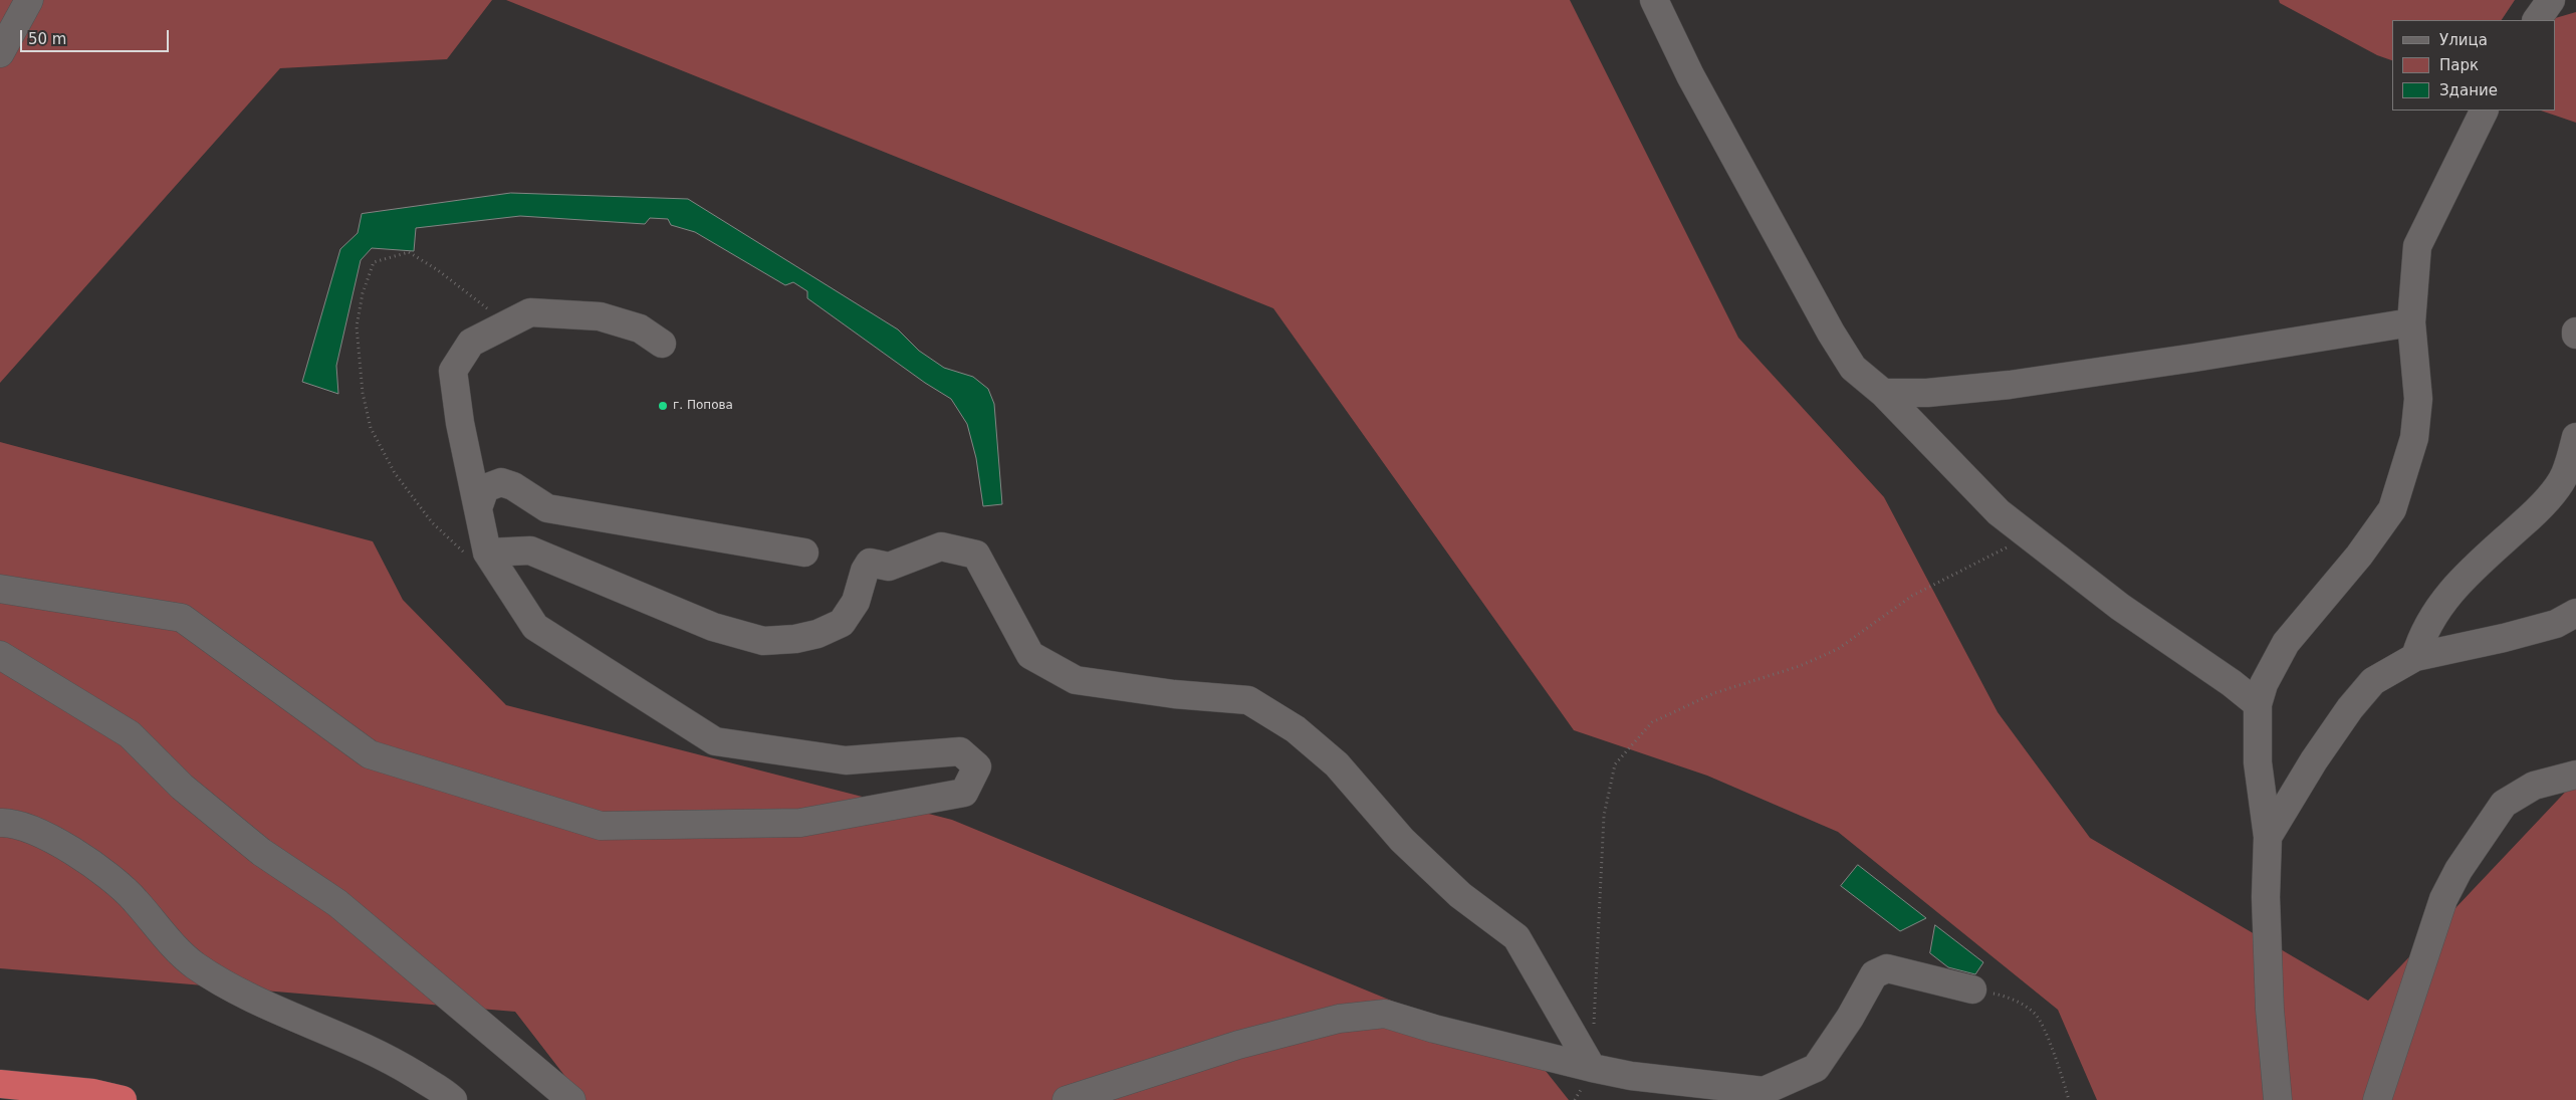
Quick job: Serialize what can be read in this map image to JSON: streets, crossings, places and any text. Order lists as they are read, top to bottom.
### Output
{
  "places": ["г. Попова"],
  "legend": ["Улица", "Парк", "Здание"],
  "scale_bar": "50 m"
}
